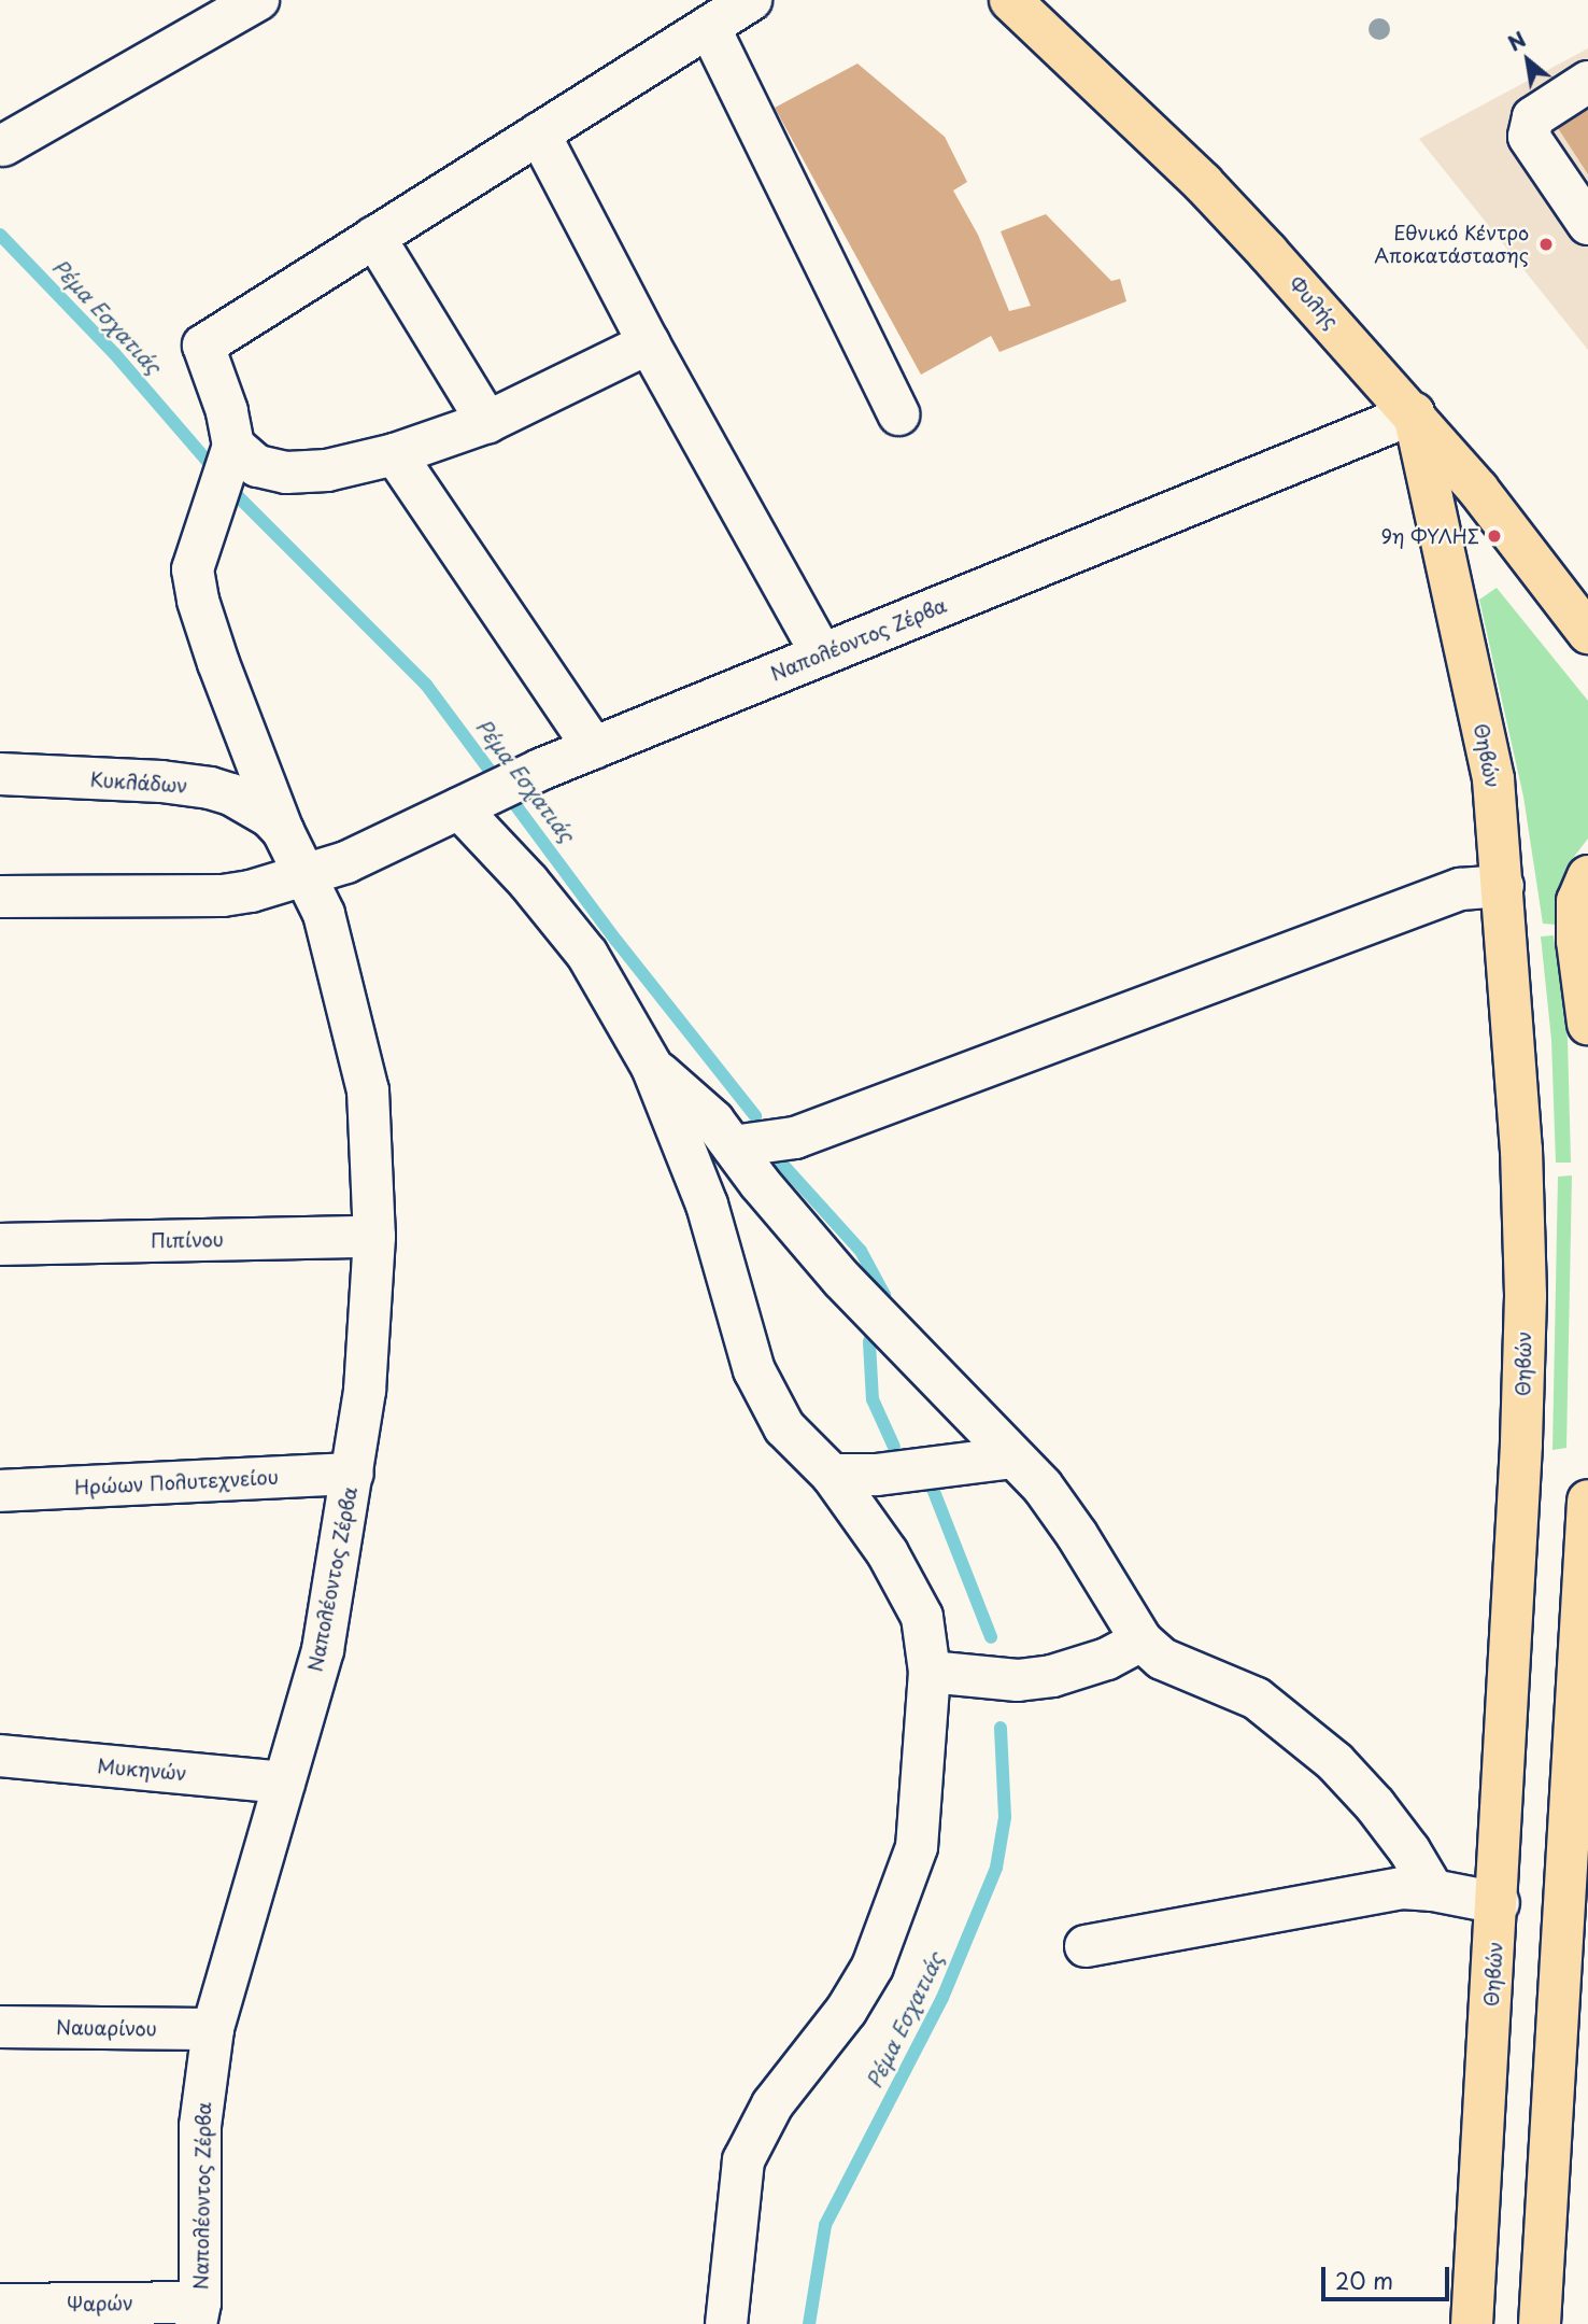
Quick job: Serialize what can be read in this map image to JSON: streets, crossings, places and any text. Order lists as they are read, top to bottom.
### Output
{
  "streets": {
    "main road": ["Φυλής", "Θηβών"],
    "street": [
      "Ναπολέοντος Ζέρβα",
      "Κυκλάδων",
      "Πιπίνου",
      "Ηρώων Πολυτεχνείου",
      "Μυκηνών",
      "Ναυαρίνου",
      "Ψαρών"
    ]
  },
  "crossings": [
    ["Φυλής", "Ναπολέοντος Ζέρβα"],
    ["Φυλής", "Θηβών"],
    ["Ναπολέοντος Ζέρβα", "Θηβών"],
    ["Ναπολέοντος Ζέρβα", "Κυκλάδων"],
    ["Ναπολέοντος Ζέρβα", "Πιπίνου"],
    ["Ναπολέοντος Ζέρβα", "Ηρώων Πολυτεχνείου"],
    ["Ναπολέοντος Ζέρβα", "Μυκηνών"],
    ["Ναπολέοντος Ζέρβα", "Ναυαρίνου"],
    ["Ναπολέοντος Ζέρβα", "Ψαρών"]
  ],
  "water": ["Ρέμα Εσχατιάς"],
  "places": ["Εθνικό Κέντρο Αποκατάστασης", "9η ΦΥΛΗΣ"],
  "scale_bar": "20 m",
  "north": "top left"
}
